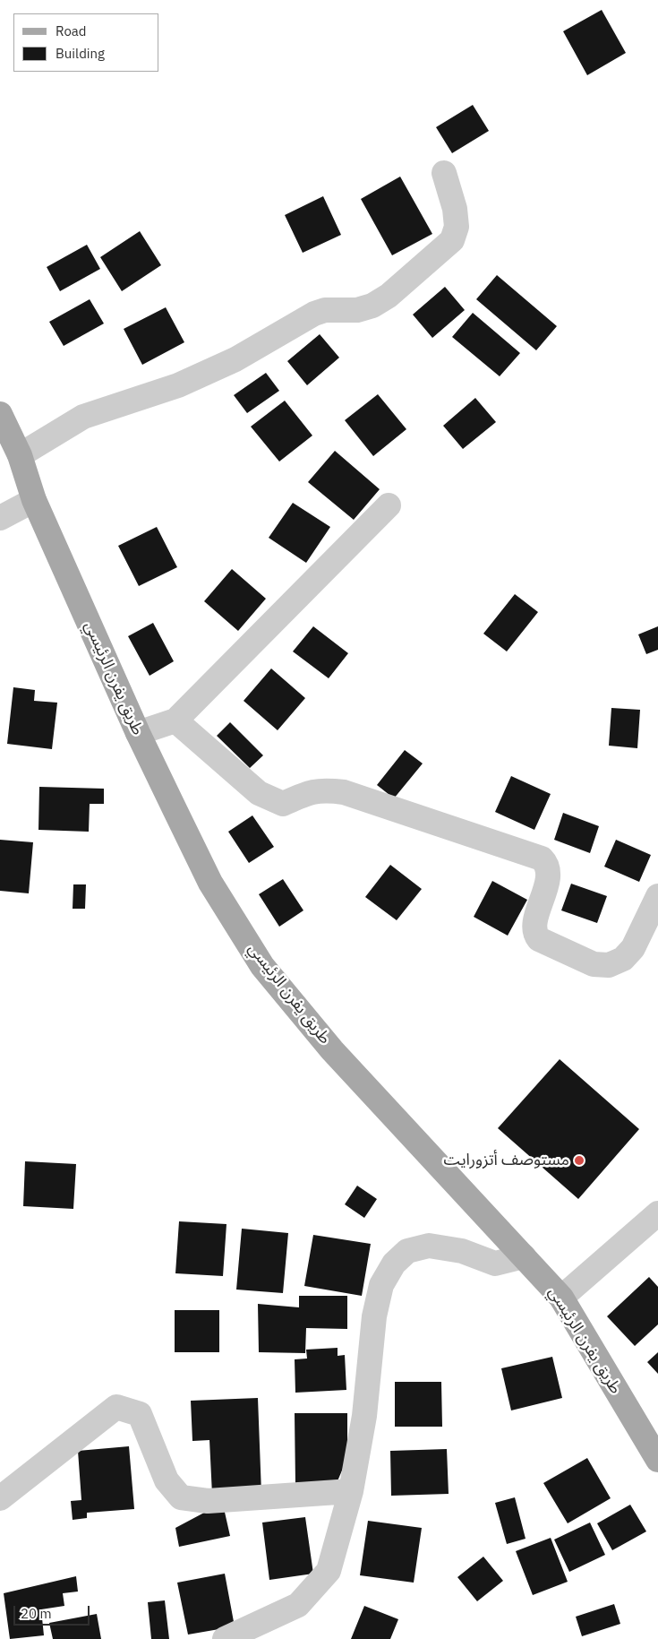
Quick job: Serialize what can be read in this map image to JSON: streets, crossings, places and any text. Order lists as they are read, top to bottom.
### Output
{
  "streets": {
    "main road": ["طريق يفرن الرئيسي"]
  },
  "places": ["مستوصف أتزورايت"],
  "legend": ["Road", "Building"],
  "scale_bar": "20 m"
}
